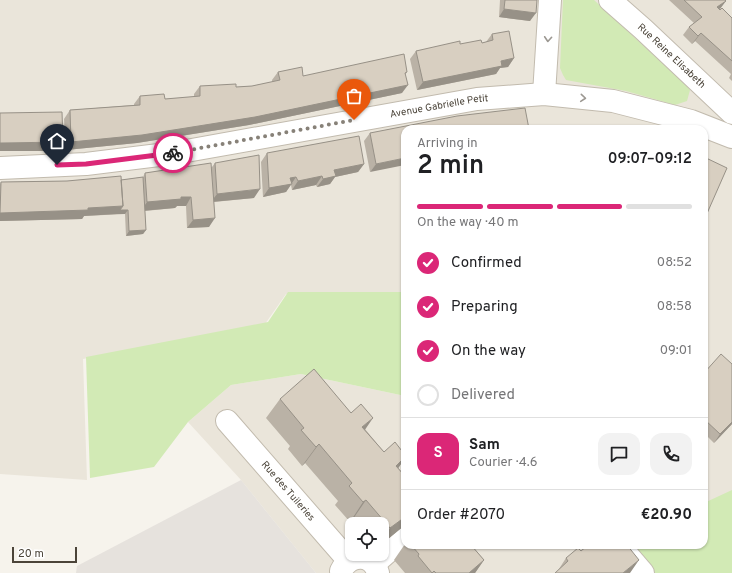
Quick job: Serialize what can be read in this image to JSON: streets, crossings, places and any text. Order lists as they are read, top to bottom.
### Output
{
  "streets": {
    "street": ["Rue Reine Elisabeth", "Avenue Gabrielle Petit", "Rue des Tuileries"]
  },
  "scale_bar": "20 m",
  "page": {
    "heading": ["2 min", "Arriving in", "09:07–09:12"],
    "panel": [
      "Sam",
      "Courier · 4.6",
      "Order #2070",
      "€20.90"
    ],
    "bar": "On the way · 40 m",
    "list": [
      ["Confirmed", "08:52"],
      ["Preparing", "08:58"],
      ["On the way", "09:01"],
      "Delivered"
    ],
    "round": "S",
    "scale": "20 m"
  }
}
